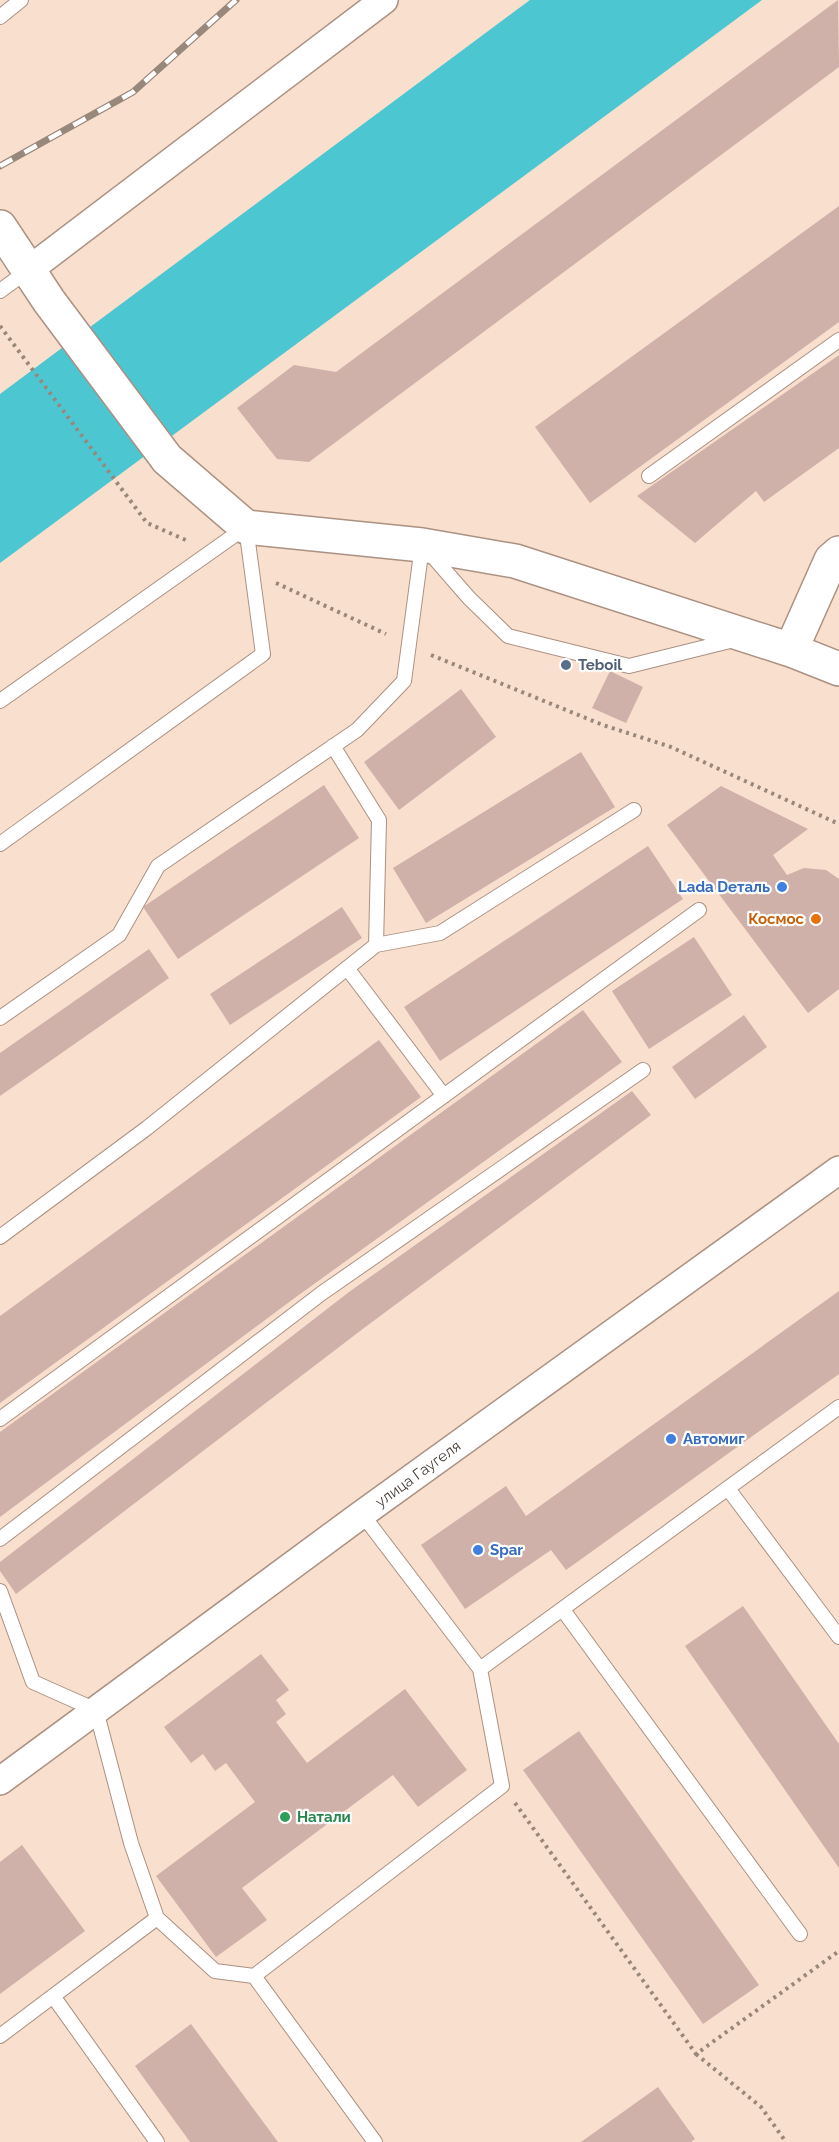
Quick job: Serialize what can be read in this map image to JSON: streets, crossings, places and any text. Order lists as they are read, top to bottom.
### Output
{
  "streets": {
    "street": ["улица Гаугеля"]
  },
  "places": [
    "Teboil",
    "Lada Dеталь",
    "Космос",
    "Автомиг",
    "Spar",
    "Натали"
  ]
}
